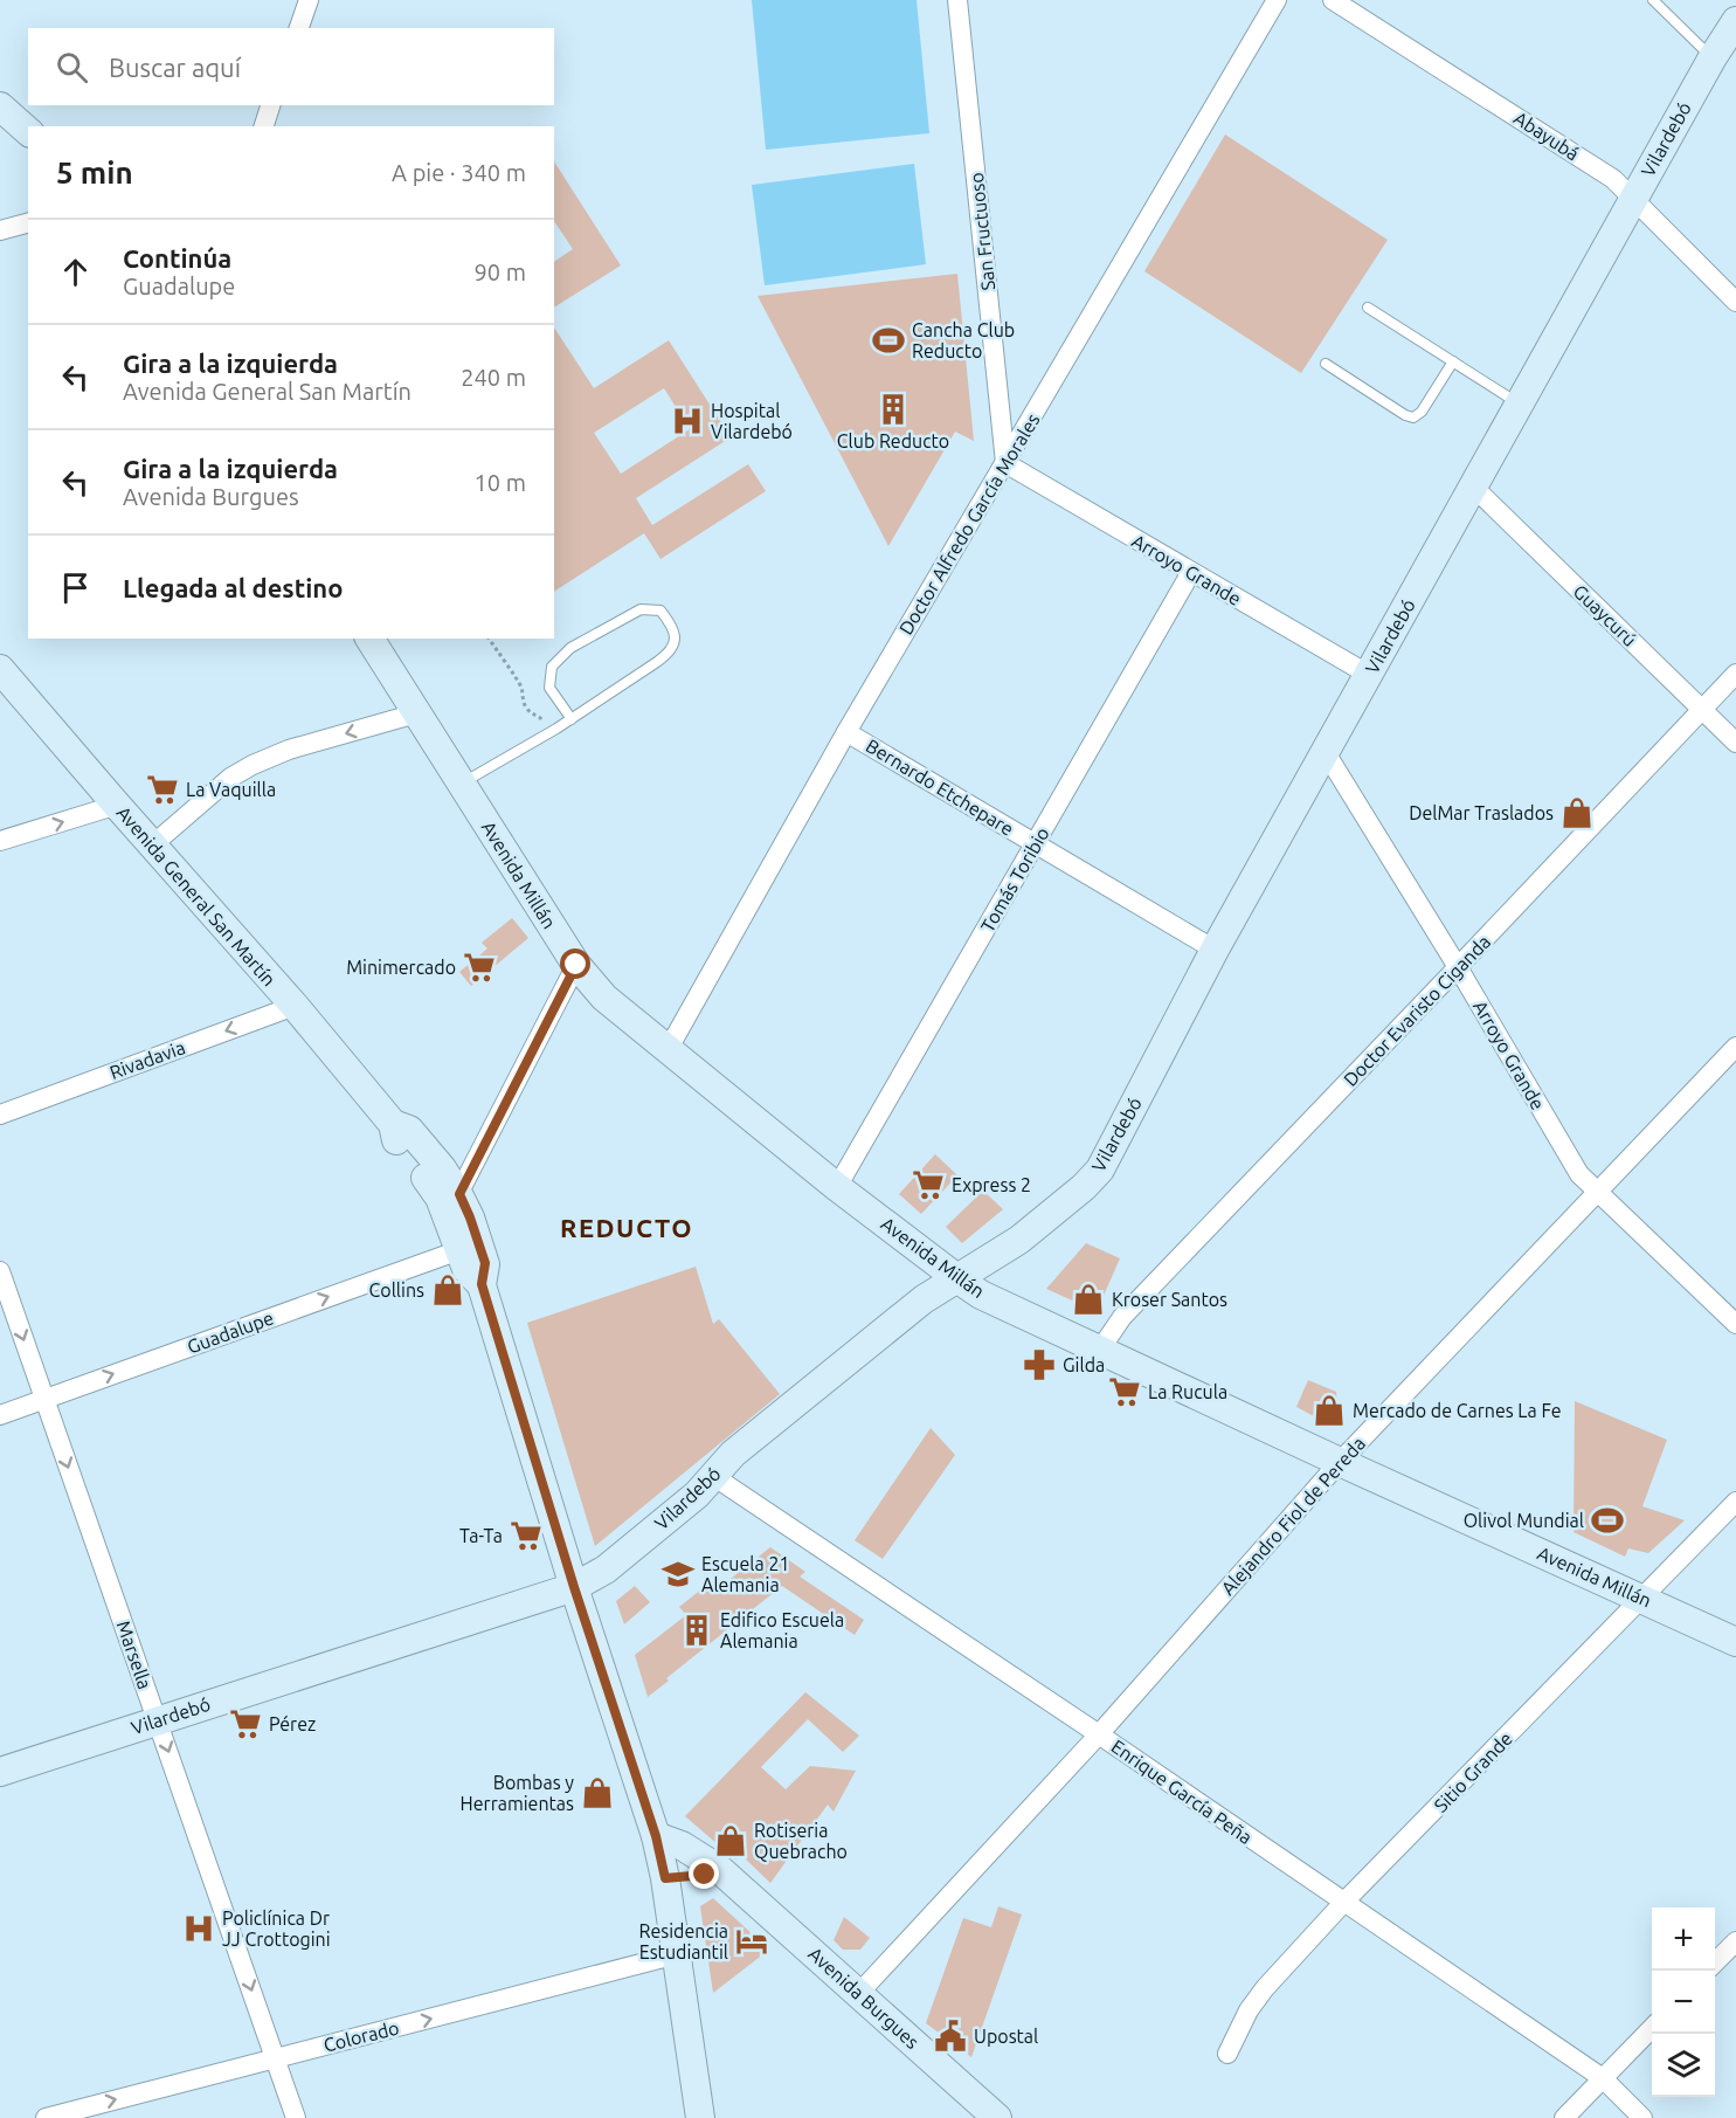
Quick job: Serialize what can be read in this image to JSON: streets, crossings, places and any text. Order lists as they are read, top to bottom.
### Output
{
  "streets": {
    "main road": [
      "Vilardebó",
      "Avenida Millán",
      "Avenida General San Martín",
      "Avenida Burgues"
    ],
    "street": [
      "Abayubá",
      "San Fructuoso",
      "Doctor Alfredo García Morales",
      "Arroyo Grande",
      "Guaycurú",
      "Bernardo Etchepare",
      "Tomás Toribio",
      "Doctor Evaristo Ciganda",
      "Rivadavia",
      "Guadalupe",
      "Alejandro Fiol de Pereda",
      "Marsella",
      "Sitio Grande",
      "Enrique García Peña",
      "Colorado"
    ]
  },
  "crossings": [
    ["Abayubá", "Vilardebó"],
    ["Vilardebó", "Arroyo Grande"],
    ["Vilardebó", "Guaycurú"],
    ["Vilardebó", "Bernardo Etchepare"],
    ["Vilardebó", "Avenida Millán"],
    ["Vilardebó", "Avenida General San Martín"],
    ["Vilardebó", "Marsella"],
    ["Vilardebó", "Enrique García Peña"],
    ["San Fructuoso", "Doctor Alfredo García Morales"],
    ["San Fructuoso", "Arroyo Grande"],
    ["Doctor Alfredo García Morales", "Arroyo Grande"],
    ["Doctor Alfredo García Morales", "Bernardo Etchepare"],
    ["Doctor Alfredo García Morales", "Avenida Millán"],
    ["Arroyo Grande", "Tomás Toribio"],
    ["Arroyo Grande", "Doctor Evaristo Ciganda"],
    ["Arroyo Grande", "Alejandro Fiol de Pereda"],
    ["Guaycurú", "Doctor Evaristo Ciganda"],
    ["Bernardo Etchepare", "Tomás Toribio"],
    ["Avenida Millán", "Tomás Toribio"],
    ["Avenida Millán", "Doctor Evaristo Ciganda"],
    ["Avenida Millán", "Alejandro Fiol de Pereda"],
    ["Avenida Millán", "Sitio Grande"],
    ["Avenida General San Martín", "Rivadavia"],
    ["Avenida General San Martín", "Guadalupe"],
    ["Avenida General San Martín", "Avenida Burgues"],
    ["Avenida General San Martín", "Colorado"],
    ["Guadalupe", "Marsella"],
    ["Alejandro Fiol de Pereda", "Enrique García Peña"],
    ["Alejandro Fiol de Pereda", "Avenida Burgues"],
    ["Marsella", "Colorado"],
    ["Sitio Grande", "Enrique García Peña"]
  ],
  "one_way": [
    "Rivadavia",
    "Guadalupe",
    "Marsella",
    "Colorado"
  ],
  "districts": ["REDUCTO"],
  "places": {
    "sports": ["Cancha Club Reducto", "Olivol Mundial"],
    "building": ["Club Reducto", "Edifico Escuela Alemania"],
    "hospital": ["Hospital Vilardebó", "Policlínica Dr JJ Crottogini"],
    "supermarket": [
      "La Vaquilla",
      "Minimercado",
      "Express 2",
      "La Rucula",
      "Ta-Ta",
      "Pérez"
    ],
    "shop": [
      "DelMar Traslados",
      "Collins",
      "Kroser Santos",
      "Mercado de Carnes La Fe",
      "Bombas y Herramientas",
      "Rotiseria Quebracho"
    ],
    "pharmacy": ["Gilda"],
    "school or university": ["Escuela 21 Alemania"],
    "hotel": ["Residencia Estudiantil"],
    "public building": ["Upostal"]
  },
  "page": {
    "search": "Buscar aquí",
    "heading": ["5 min", "A pie · 340 m"],
    "list": [
      ["Continúa", "Guadalupe", "90 m"],
      ["Gira a la izquierda", "Avenida General San Martín", "240 m"],
      ["Gira a la izquierda", "Avenida Burgues", "10 m"],
      "Llegada al destino"
    ],
    "map_buttons": ["+", "−"]
  }
}
